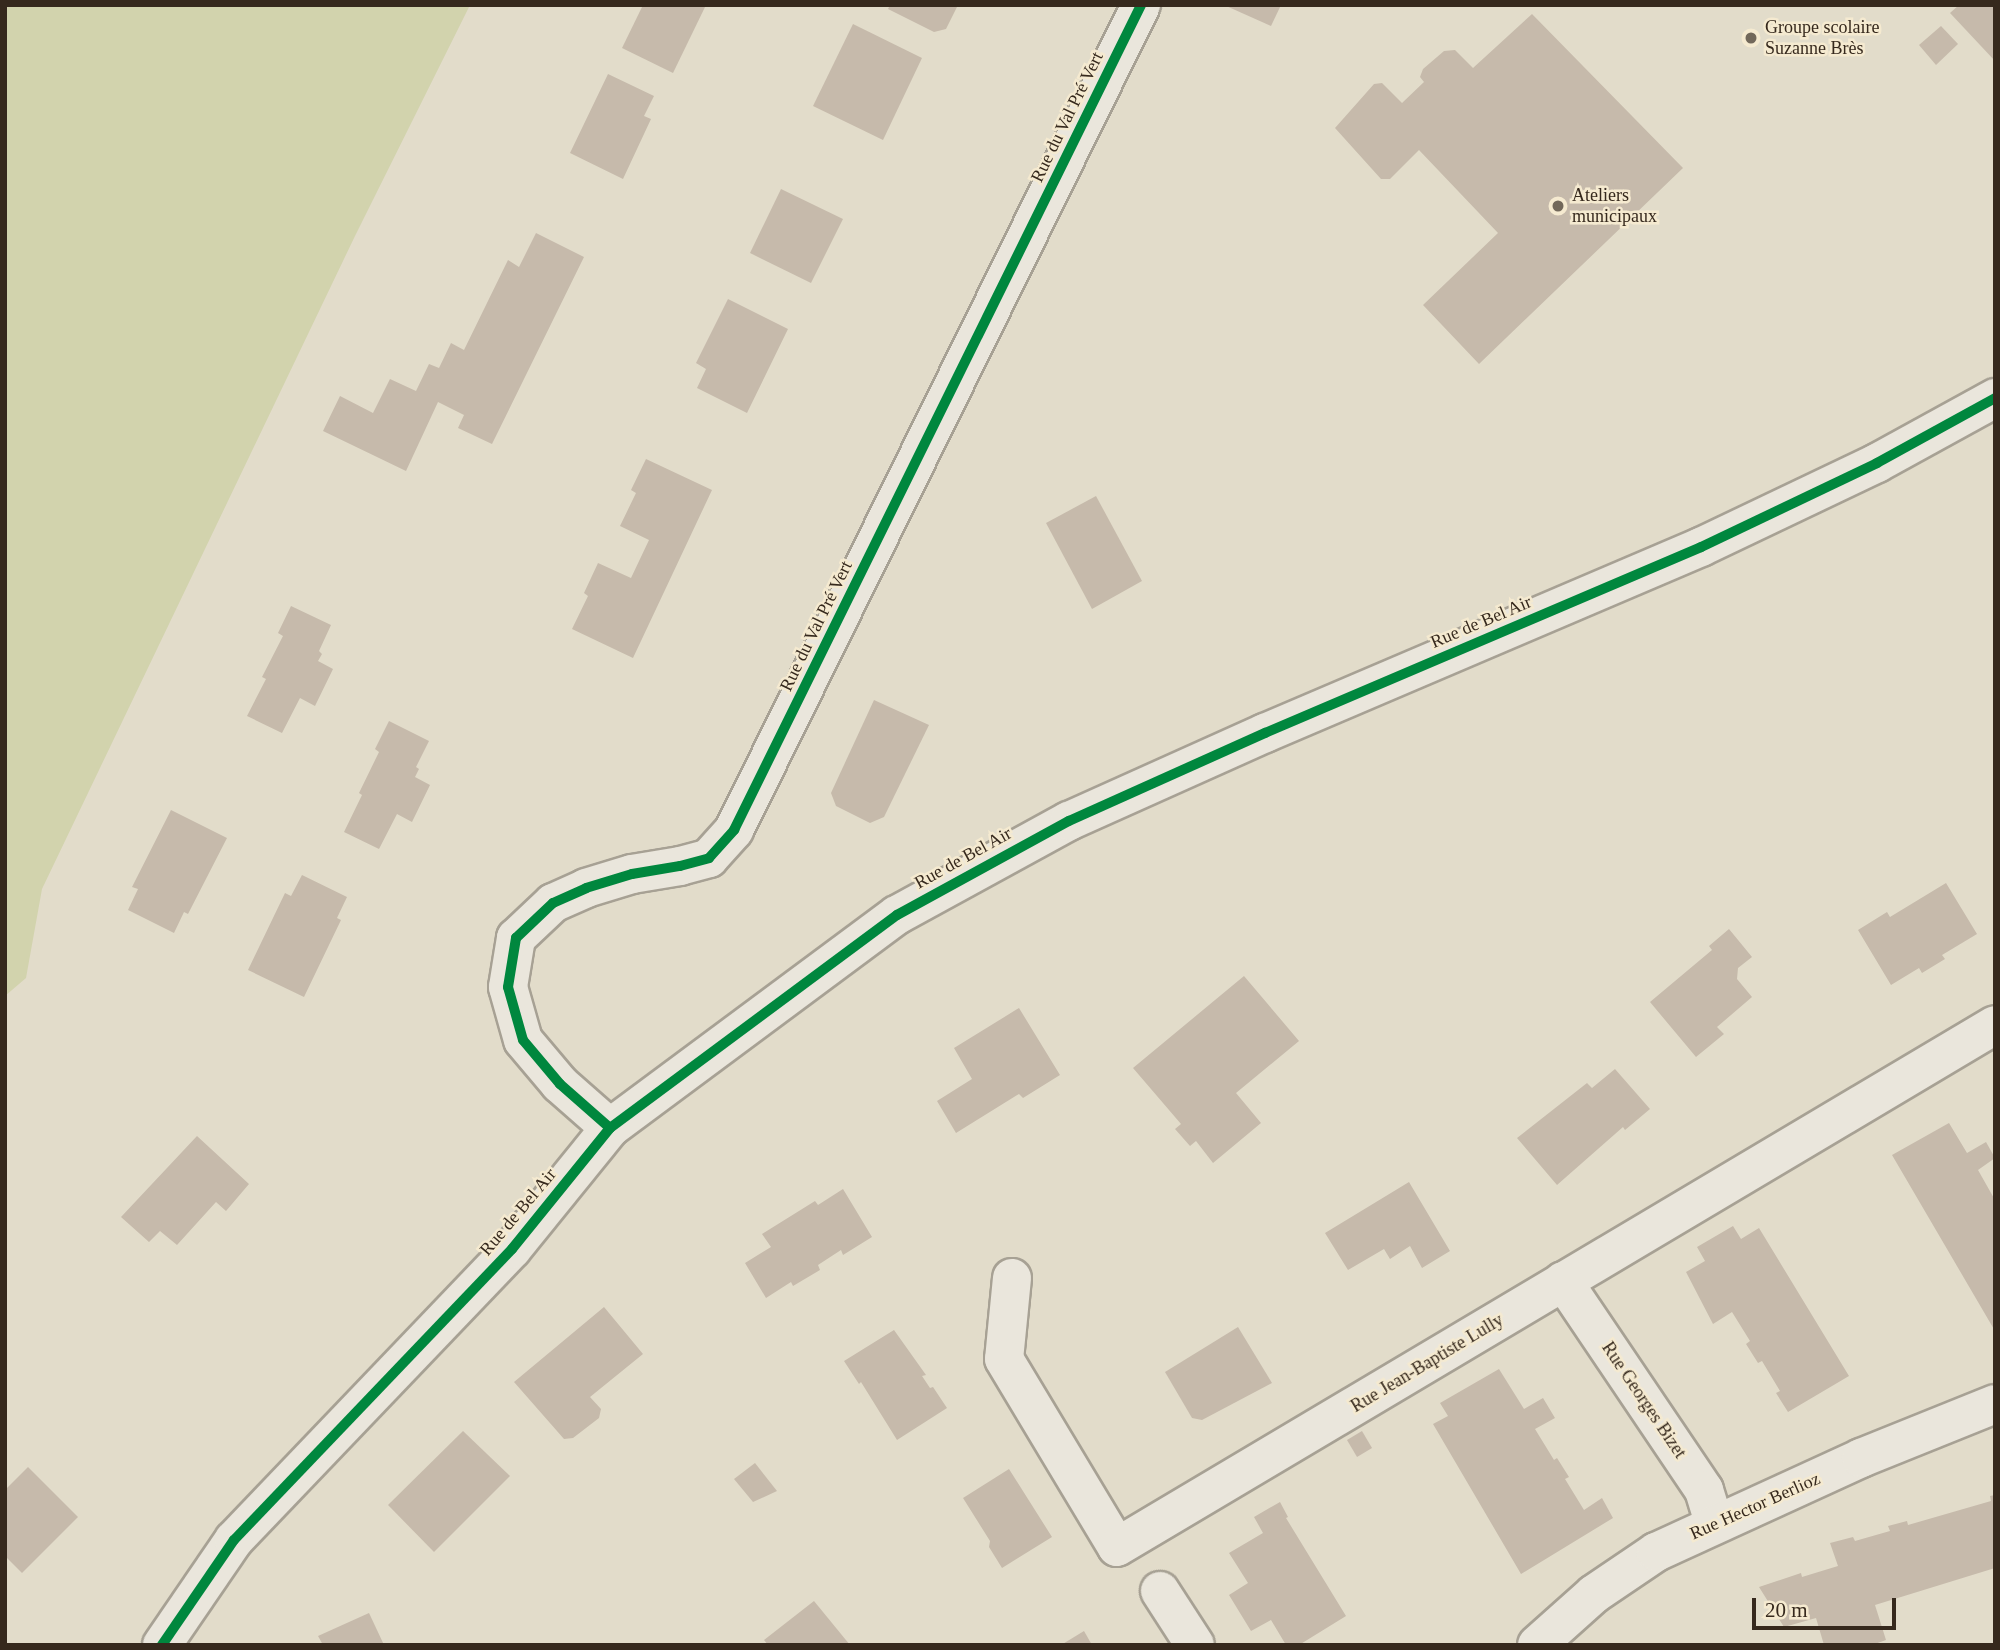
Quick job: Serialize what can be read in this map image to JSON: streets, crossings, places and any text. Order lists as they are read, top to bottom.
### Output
{
  "streets": {
    "street": [
      "Rue du Val Pré Vert",
      "Rue de Bel Air",
      "Rue Jean-Baptiste Lully",
      "Rue Georges Bizet",
      "Rue Hector Berlioz"
    ]
  },
  "crossings": [
    ["Rue du Val Pré Vert", "Rue de Bel Air"],
    ["Rue Jean-Baptiste Lully", "Rue Georges Bizet"],
    ["Rue Georges Bizet", "Rue Hector Berlioz"]
  ],
  "places": ["Groupe scolaire Suzanne Brès", "Ateliers municipaux"],
  "scale_bar": "20 m"
}
